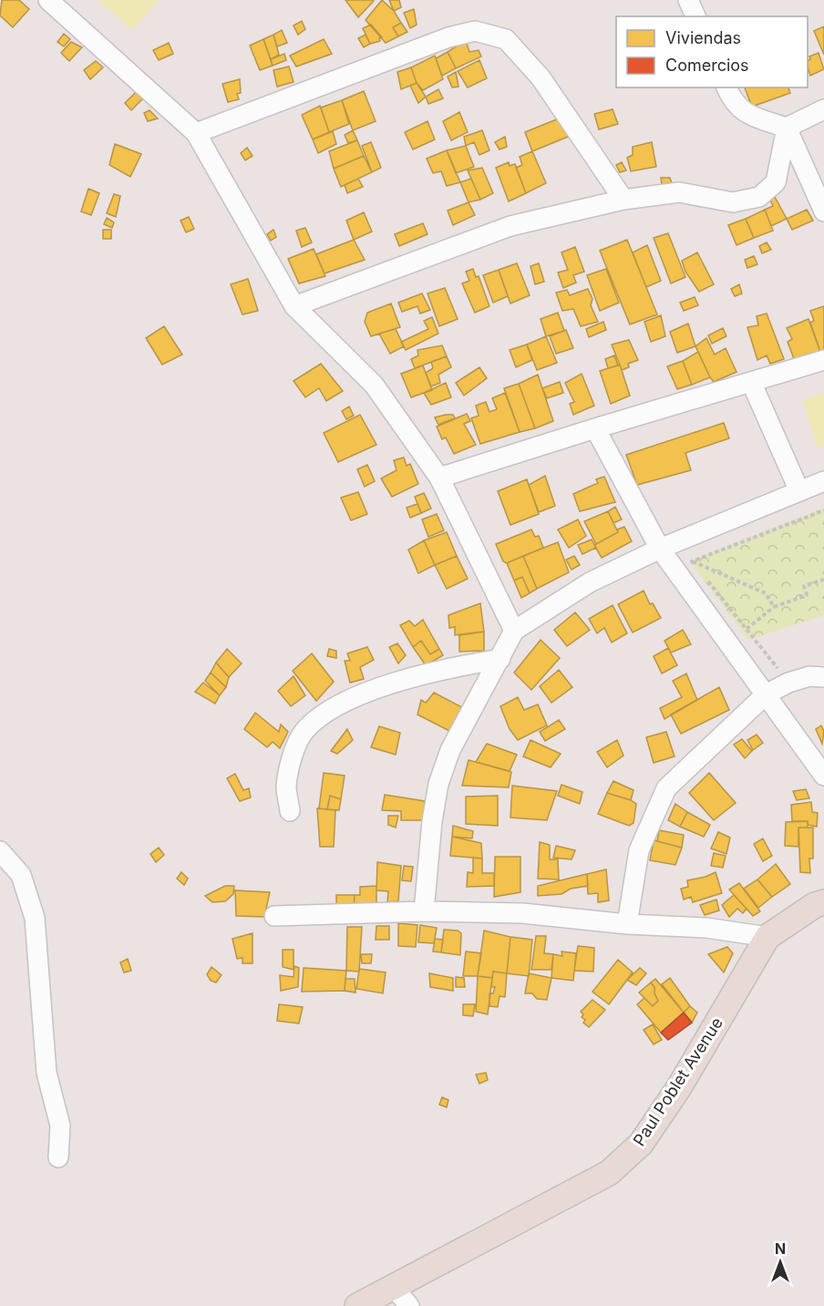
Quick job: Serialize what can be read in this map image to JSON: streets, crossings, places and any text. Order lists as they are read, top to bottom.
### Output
{
  "streets": {
    "main road": ["Paul Poblet Avenue"]
  },
  "legend": ["Viviendas", "Comercios"],
  "north": "top"
}
